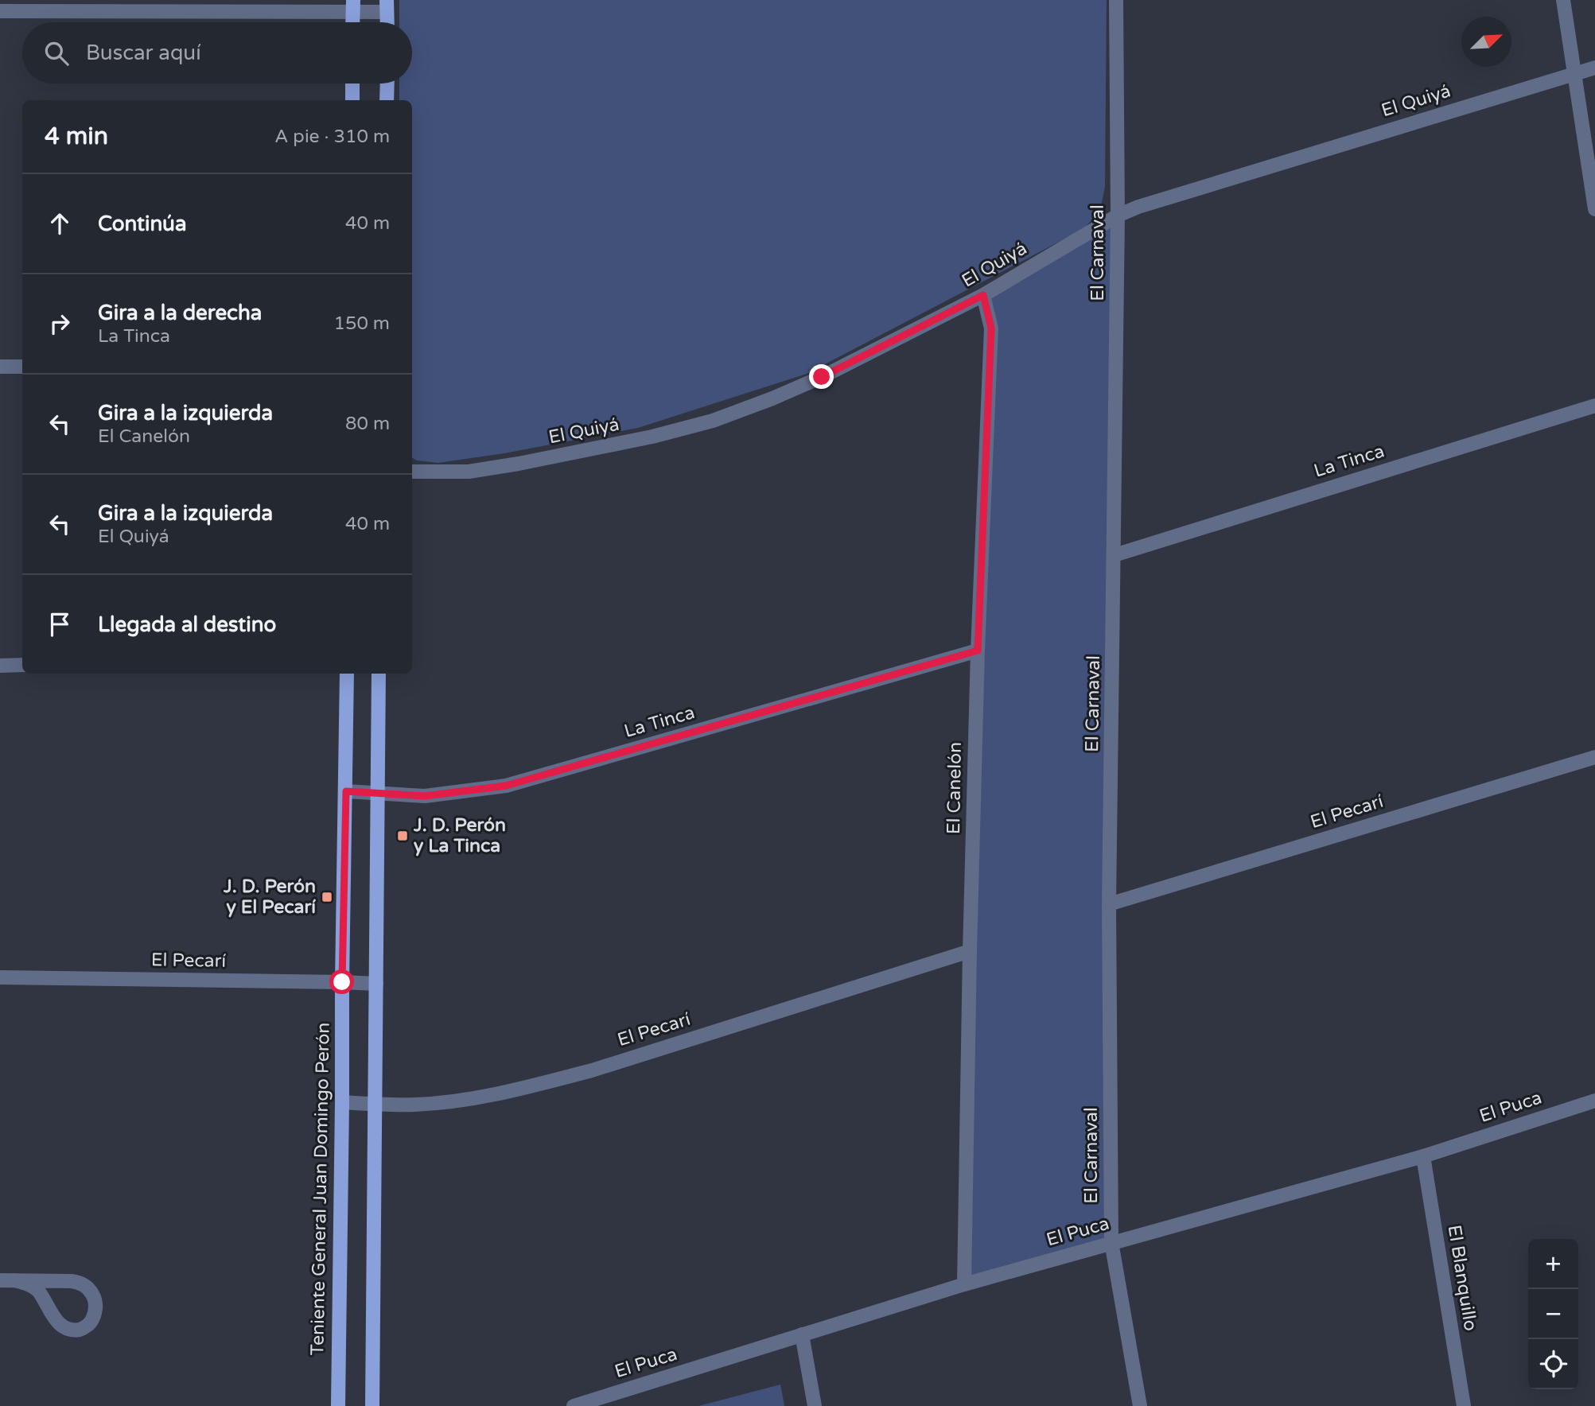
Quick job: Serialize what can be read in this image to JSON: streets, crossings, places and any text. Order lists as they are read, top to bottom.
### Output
{
  "streets": {
    "main road": ["Teniente General Juan Domingo Perón"],
    "street": [
      "El Quiyá",
      "El Carnaval",
      "La Tinca",
      "El Canelón",
      "El Pecarí",
      "El Puca",
      "El Blanquillo"
    ]
  },
  "crossings": [
    ["El Quiyá", "El Carnaval"],
    ["El Quiyá", "El Canelón"],
    ["El Carnaval", "La Tinca"],
    ["El Carnaval", "El Pecarí"],
    ["El Carnaval", "El Puca"],
    ["La Tinca", "El Canelón"],
    ["La Tinca", "Teniente General Juan Domingo Perón"],
    ["El Canelón", "El Pecarí"],
    ["El Canelón", "El Puca"],
    ["El Pecarí", "Teniente General Juan Domingo Perón"],
    ["El Puca", "El Blanquillo"]
  ],
  "places": {
    "transit": ["J. D. Perón y La Tinca", "J. D. Perón y El Pecarí"]
  },
  "north": "top right",
  "page": {
    "search": "Buscar aquí",
    "heading": ["4 min", "A pie · 310 m"],
    "list": [
      ["Continúa", "40 m"],
      ["Gira a la derecha", "La Tinca", "150 m"],
      ["Gira a la izquierda", "El Canelón", "80 m"],
      ["Gira a la izquierda", "El Quiyá", "40 m"],
      "Llegada al destino"
    ],
    "map_buttons": ["+", "−"]
  }
}
